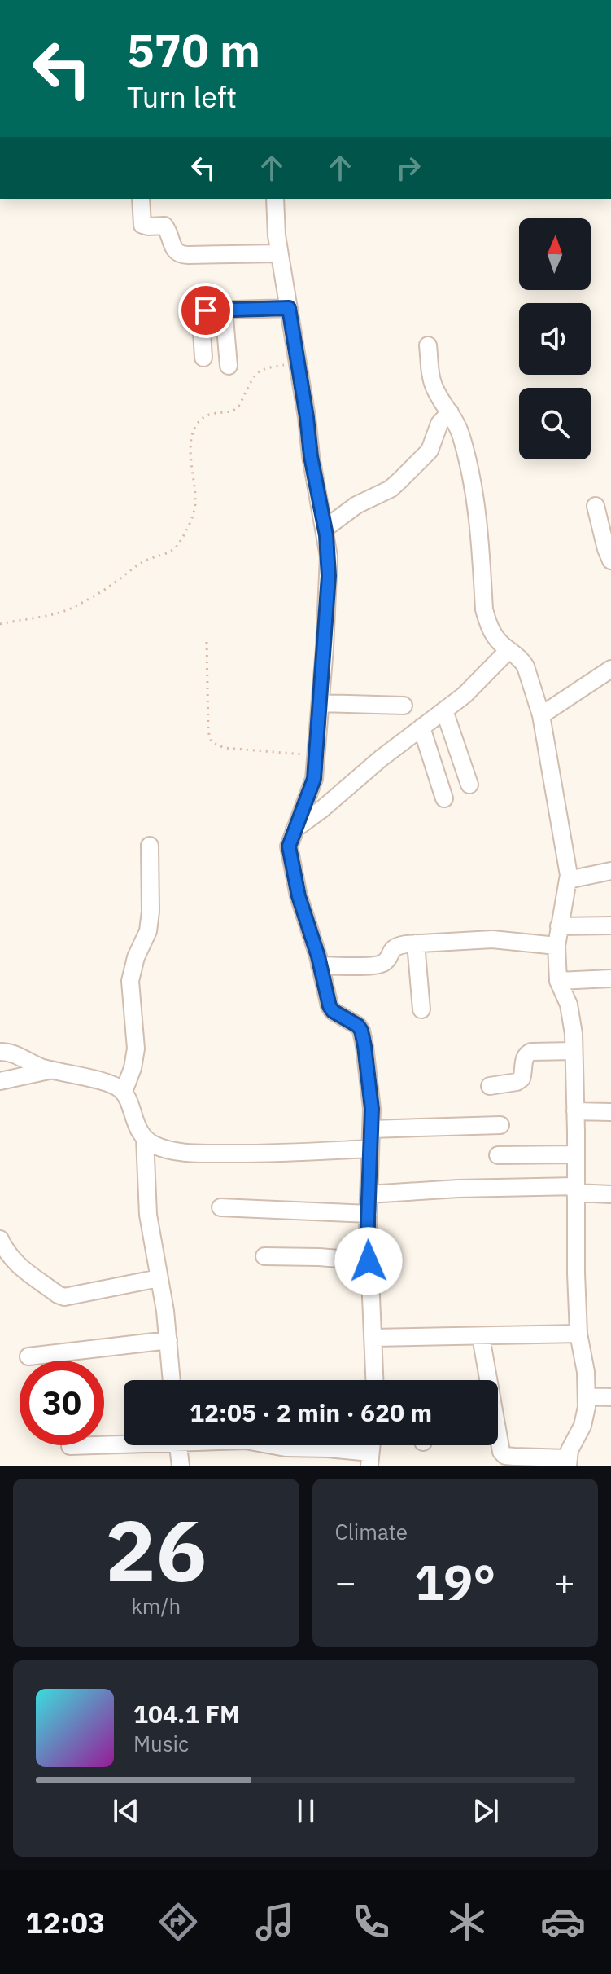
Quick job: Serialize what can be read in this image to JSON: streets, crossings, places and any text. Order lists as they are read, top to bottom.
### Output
{
  "north": "top",
  "page": {
    "turn": ["570 m", "Turn left"],
    "limit": "30",
    "trip": "12:05 · 2 min · 620 m",
    "tile": [
      ["26", "km/h"],
      "Climate"
    ],
    "heat": ["−", "19°", "+"],
    "song": ["104.1 FM", "Music"],
    "tabs": "12:03"
  }
}
